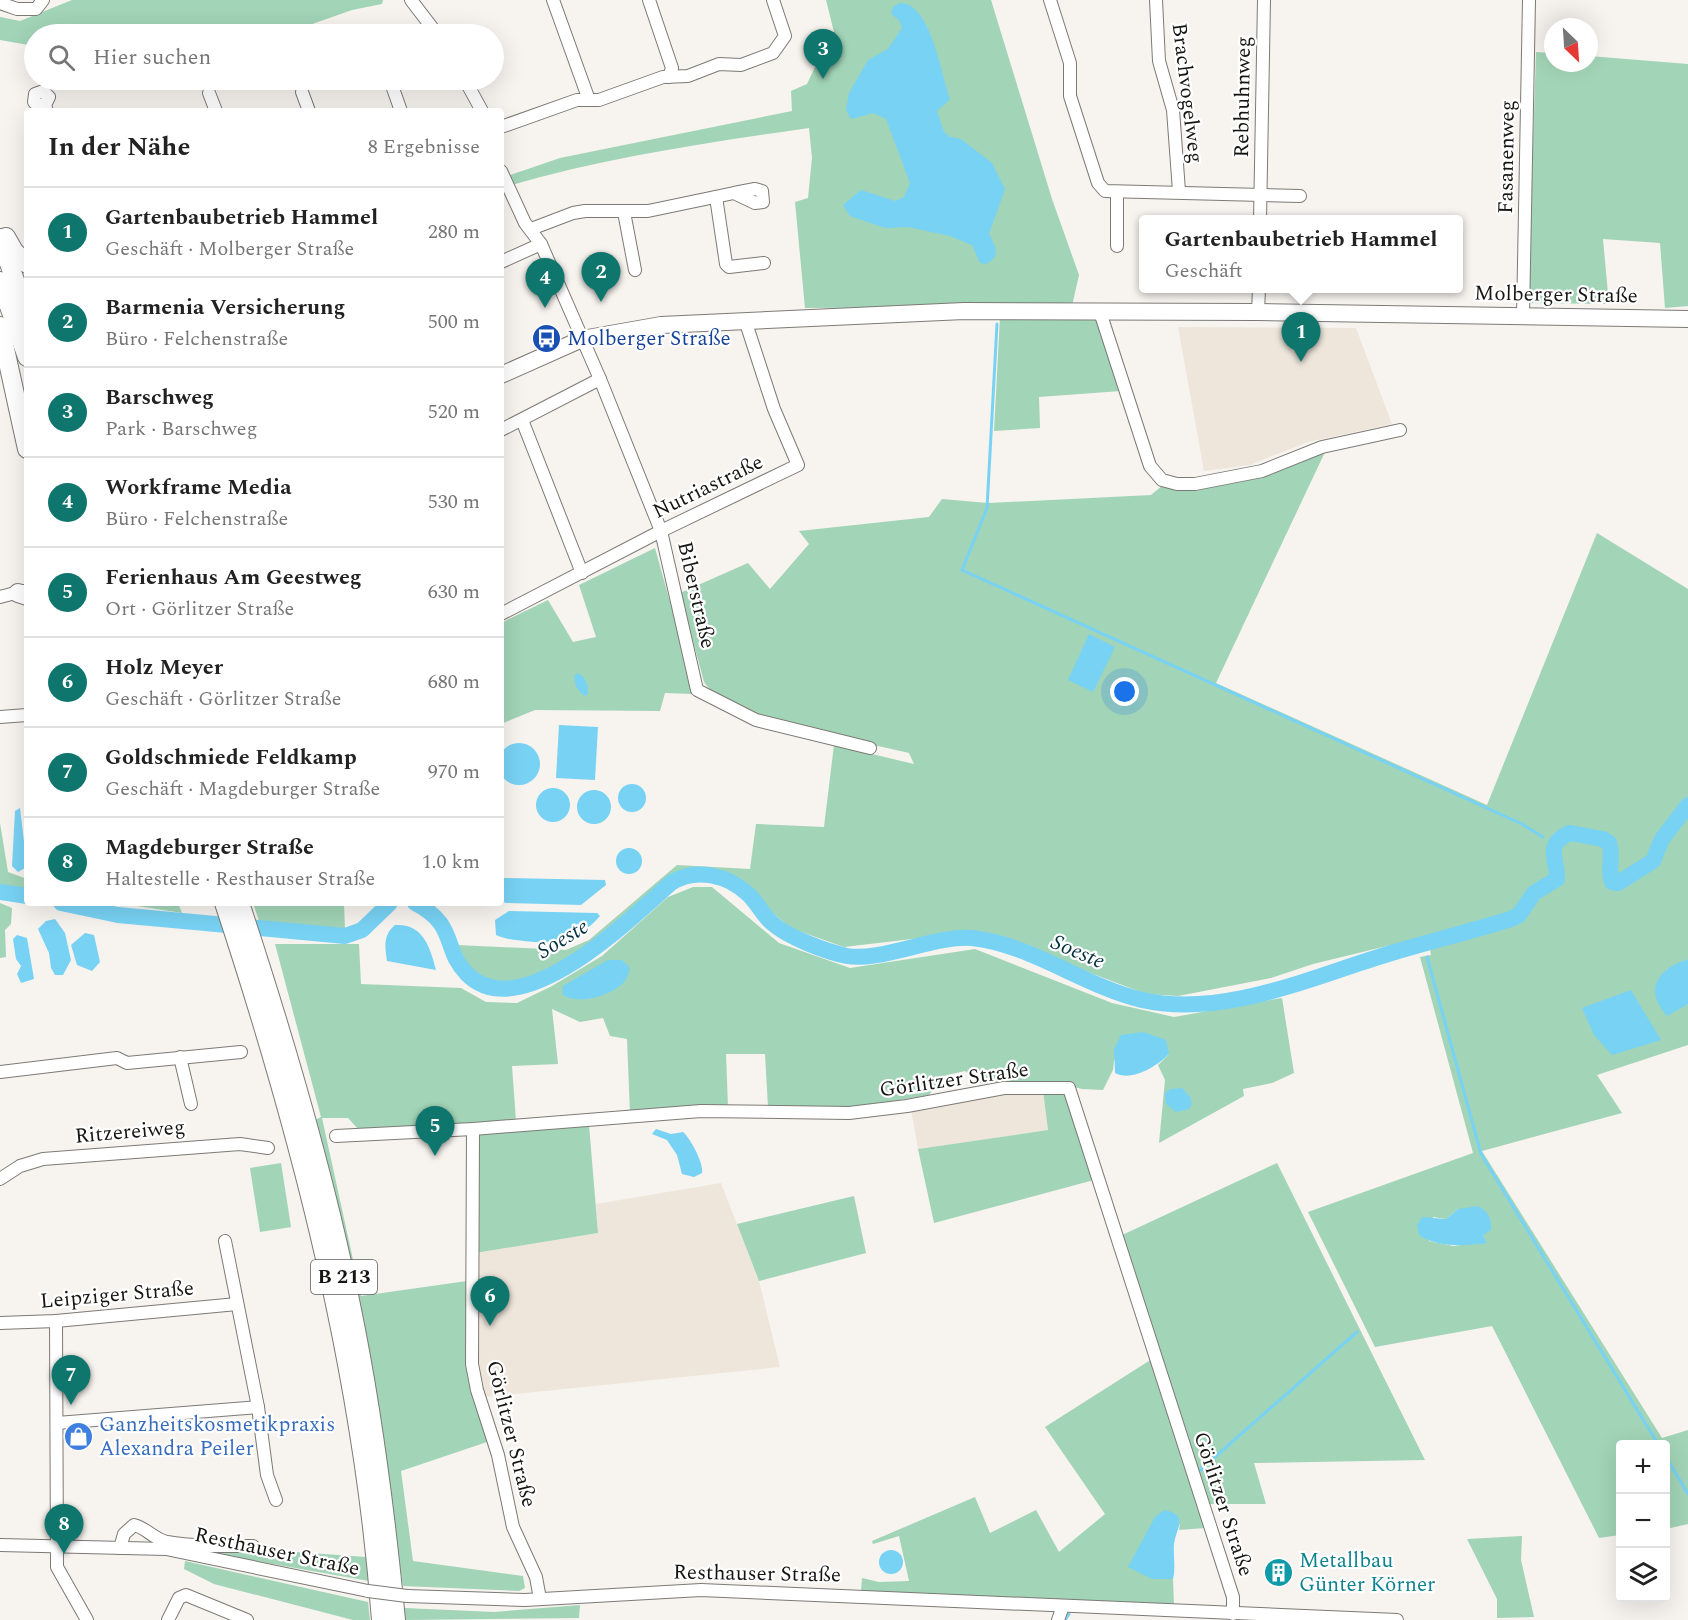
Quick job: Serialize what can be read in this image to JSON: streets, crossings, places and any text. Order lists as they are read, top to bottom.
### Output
{
  "streets": {
    "highway": ["B 213"],
    "main road": ["Molberger Straße"],
    "street": [
      "Brachvogelweg",
      "Rebhuhnweg",
      "Fasanenweg",
      "Nutriastraße",
      "Biberstraße",
      "Görlitzer Straße",
      "Ritzereiweg",
      "Leipziger Straße",
      "Resthauser Straße"
    ]
  },
  "crossings": [
    ["Fasanenweg", "Molberger Straße"],
    ["Molberger Straße", "Nutriastraße"],
    ["Molberger Straße", "Biberstraße"],
    ["Nutriastraße", "Biberstraße"],
    ["Görlitzer Straße", "Resthauser Straße"]
  ],
  "water": ["Soeste"],
  "places": {
    "bus stop": ["Molberger Straße"],
    "shop": ["Ganzheitskosmetikpraxis Alexandra Peiler"],
    "building": ["Metallbau Günter Körner"]
  },
  "north": "bottom right",
  "page": {
    "search": "Hier suchen",
    "pins": [
      "3",
      "2",
      "4",
      "1",
      "5",
      "6",
      "7",
      "8"
    ],
    "heading": ["In der Nähe", "8 Ergebnisse"],
    "list": [
      {
        "mark": "1",
        "name": "Gartenbaubetrieb Hammel",
        "note": "Geschäft · Molberger Straße",
        "value": "280 m"
      },
      {
        "mark": "2",
        "name": "Barmenia Versicherung",
        "note": "Büro · Felchenstraße",
        "value": "500 m"
      },
      {
        "mark": "3",
        "name": "Barschweg",
        "note": "Park · Barschweg",
        "value": "520 m"
      },
      {
        "mark": "4",
        "name": "Workframe Media",
        "note": "Büro · Felchenstraße",
        "value": "530 m"
      },
      {
        "mark": "5",
        "name": "Ferienhaus Am Geestweg",
        "note": "Ort · Görlitzer Straße",
        "value": "630 m"
      },
      {
        "mark": "6",
        "name": "Holz Meyer",
        "note": "Geschäft · Görlitzer Straße",
        "value": "680 m"
      },
      {
        "mark": "7",
        "name": "Goldschmiede Feldkamp",
        "note": "Geschäft · Magdeburger Straße",
        "value": "970 m"
      },
      {
        "mark": "8",
        "name": "Magdeburger Straße",
        "note": "Haltestelle · Resthauser Straße",
        "value": "1.0 km"
      }
    ],
    "popup": ["Gartenbaubetrieb Hammel", "Geschäft"],
    "map_buttons": ["+", "−"]
  }
}
